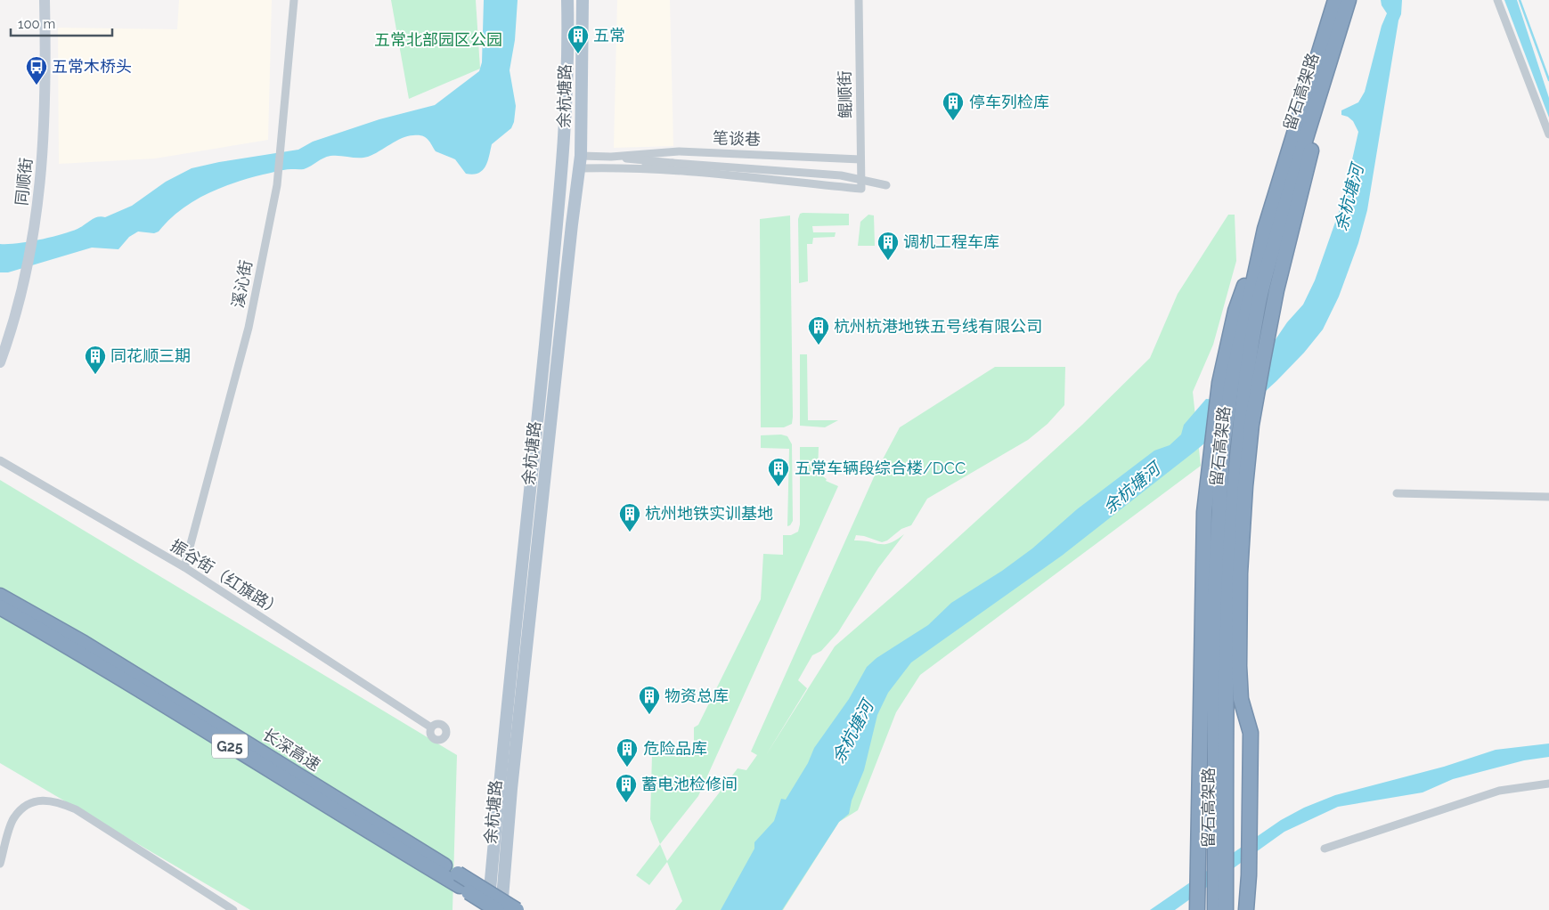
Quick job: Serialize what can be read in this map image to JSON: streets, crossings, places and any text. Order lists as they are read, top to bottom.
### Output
{
  "streets": {
    "highway": ["留石高架路", "G25", "长深高速"],
    "main road": ["余杭塘路"],
    "street": [
      "鲲顺街",
      "笔谈巷",
      "同顺街",
      "溪沁街",
      "振谷街（红旗路）"
    ]
  },
  "crossings": [
    ["鲲顺街", "笔谈巷"],
    ["余杭塘路", "笔谈巷"],
    ["溪沁街", "振谷街（红旗路）"]
  ],
  "water": ["余杭塘河"],
  "parks": ["五常北部园区公园"],
  "places": {
    "building": [
      "五常",
      "停车列检库",
      "调机工程车库",
      "杭州杭港地铁五号线有限公司",
      "同花顺三期",
      "五常车辆段综合楼/DCC",
      "杭州地铁实训基地",
      "物资总库",
      "危险品库",
      "蓄电池检修间"
    ],
    "bus stop": ["五常木桥头"]
  },
  "scale_bar": "100 m"
}
